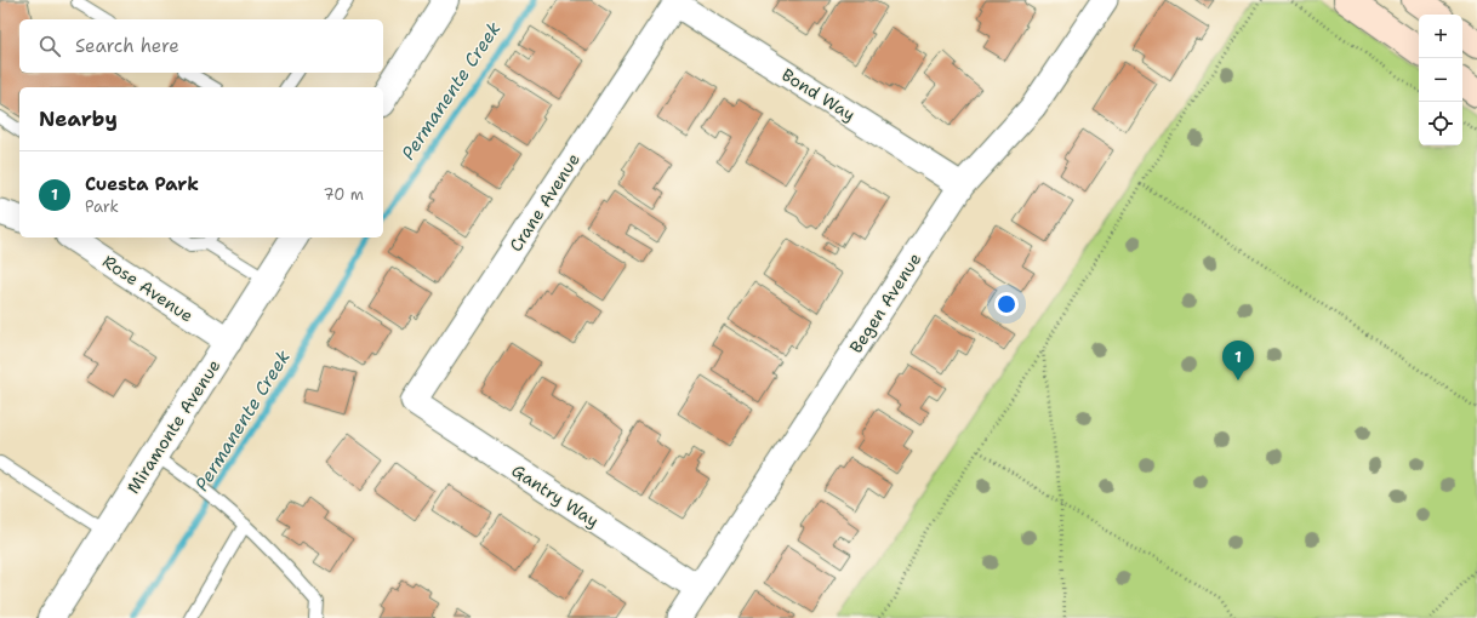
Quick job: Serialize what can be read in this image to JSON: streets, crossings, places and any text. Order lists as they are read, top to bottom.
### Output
{
  "streets": {
    "street": [
      "Bond Way",
      "Crane Avenue",
      "Rose Avenue",
      "Begen Avenue",
      "Miramonte Avenue",
      "Gantry Way"
    ]
  },
  "crossings": [
    ["Bond Way", "Crane Avenue"],
    ["Bond Way", "Begen Avenue"],
    ["Crane Avenue", "Gantry Way"],
    ["Rose Avenue", "Miramonte Avenue"],
    ["Begen Avenue", "Gantry Way"]
  ],
  "water": ["Permanente Creek"],
  "page": {
    "map_buttons": ["+", "−"],
    "search": "Search here",
    "heading": "Nearby",
    "list": [
      {
        "mark": "1",
        "name": "Cuesta Park",
        "note": "Park",
        "value": "70 m"
      }
    ],
    "pins": "1"
  }
}
